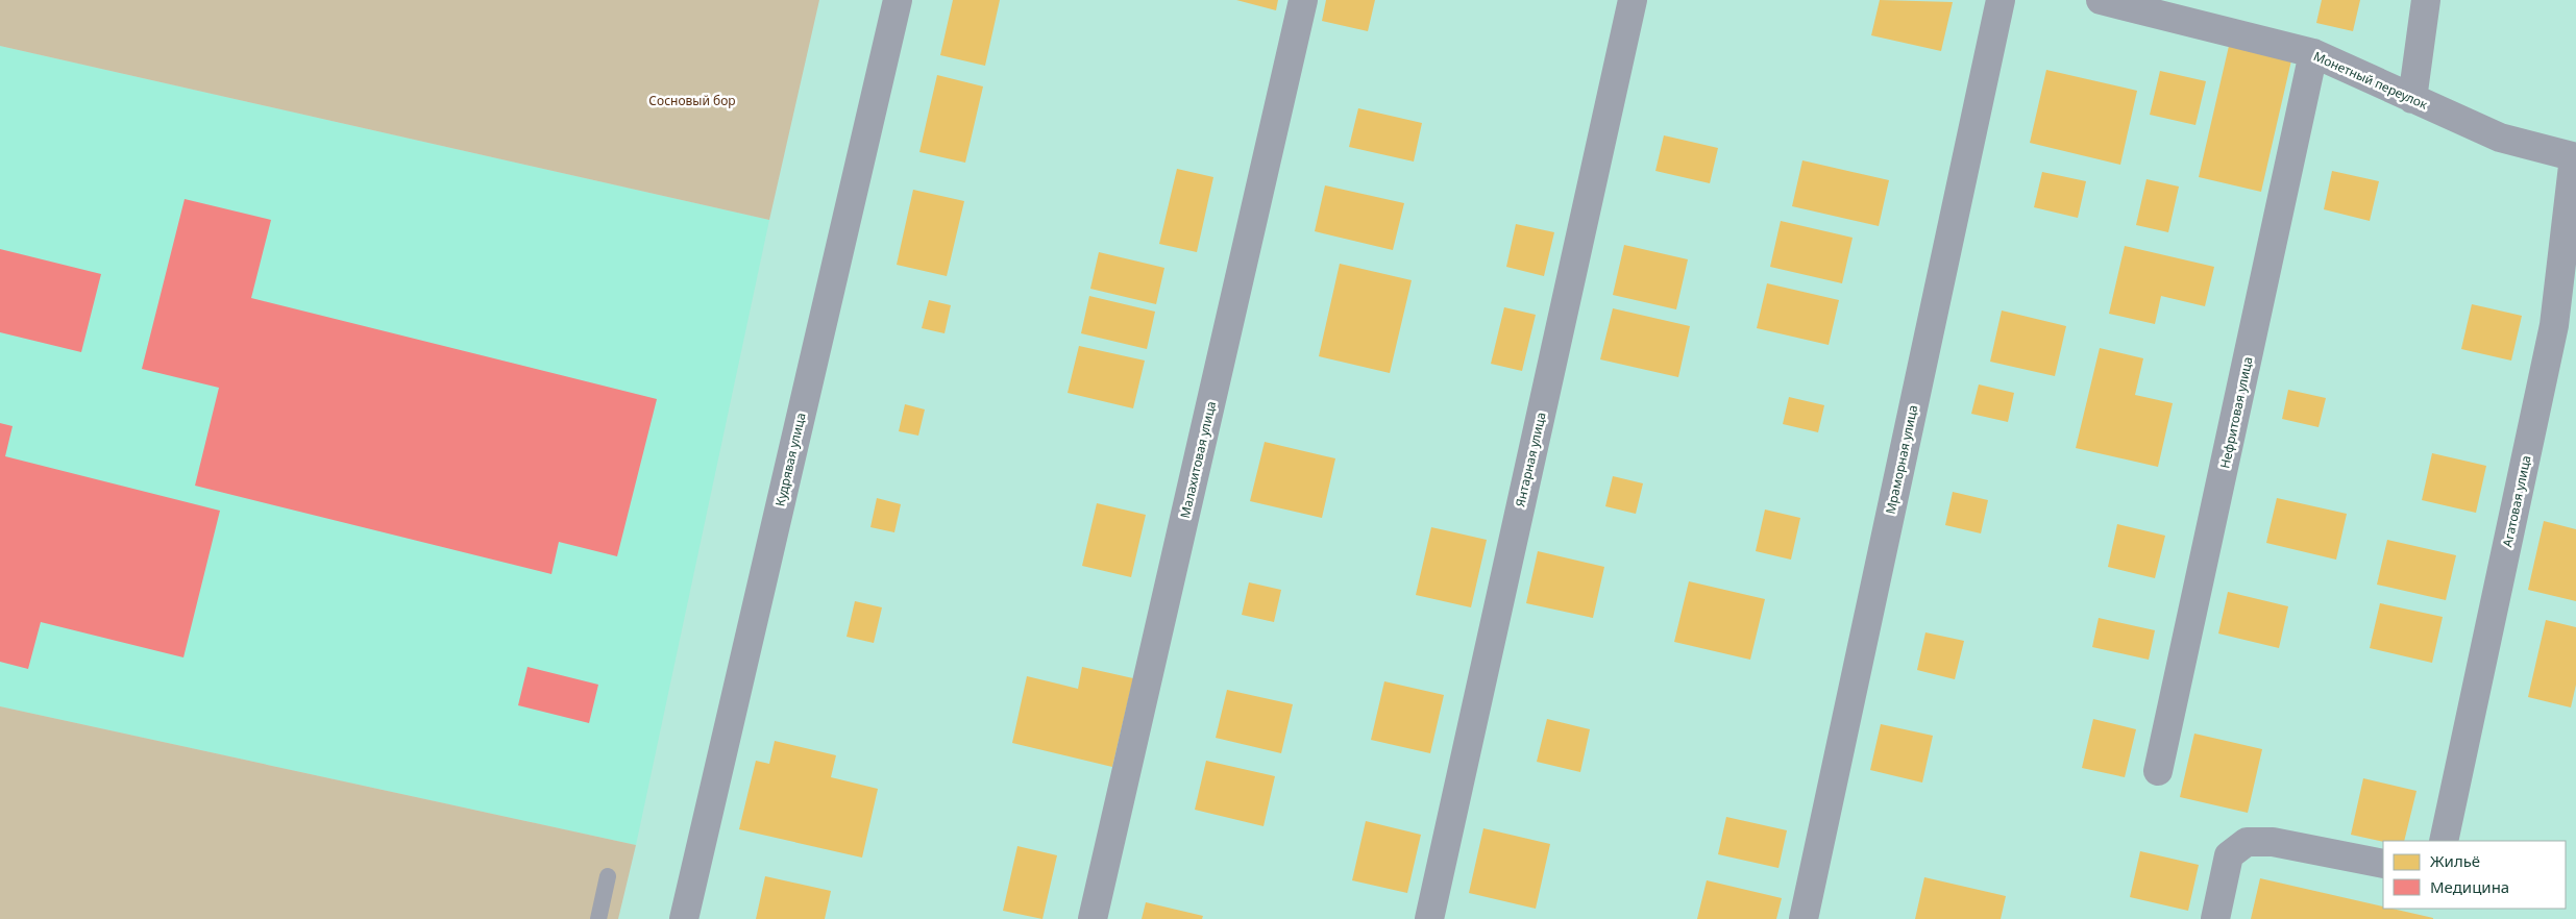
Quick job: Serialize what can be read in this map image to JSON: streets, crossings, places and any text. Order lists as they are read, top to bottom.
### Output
{
  "streets": {
    "street": [
      "Монетный переулок",
      "Нефритовая улица",
      "Кудрявая улица",
      "Малахитовая улица",
      "Янтарная улица",
      "Мраморная улица",
      "Агатовая улица"
    ]
  },
  "crossings": [
    ["Монетный переулок", "Нефритовая улица"],
    ["Монетный переулок", "Агатовая улица"]
  ],
  "parks": ["Сосновый бор"],
  "legend": ["Жильё", "Медицина"]
}
